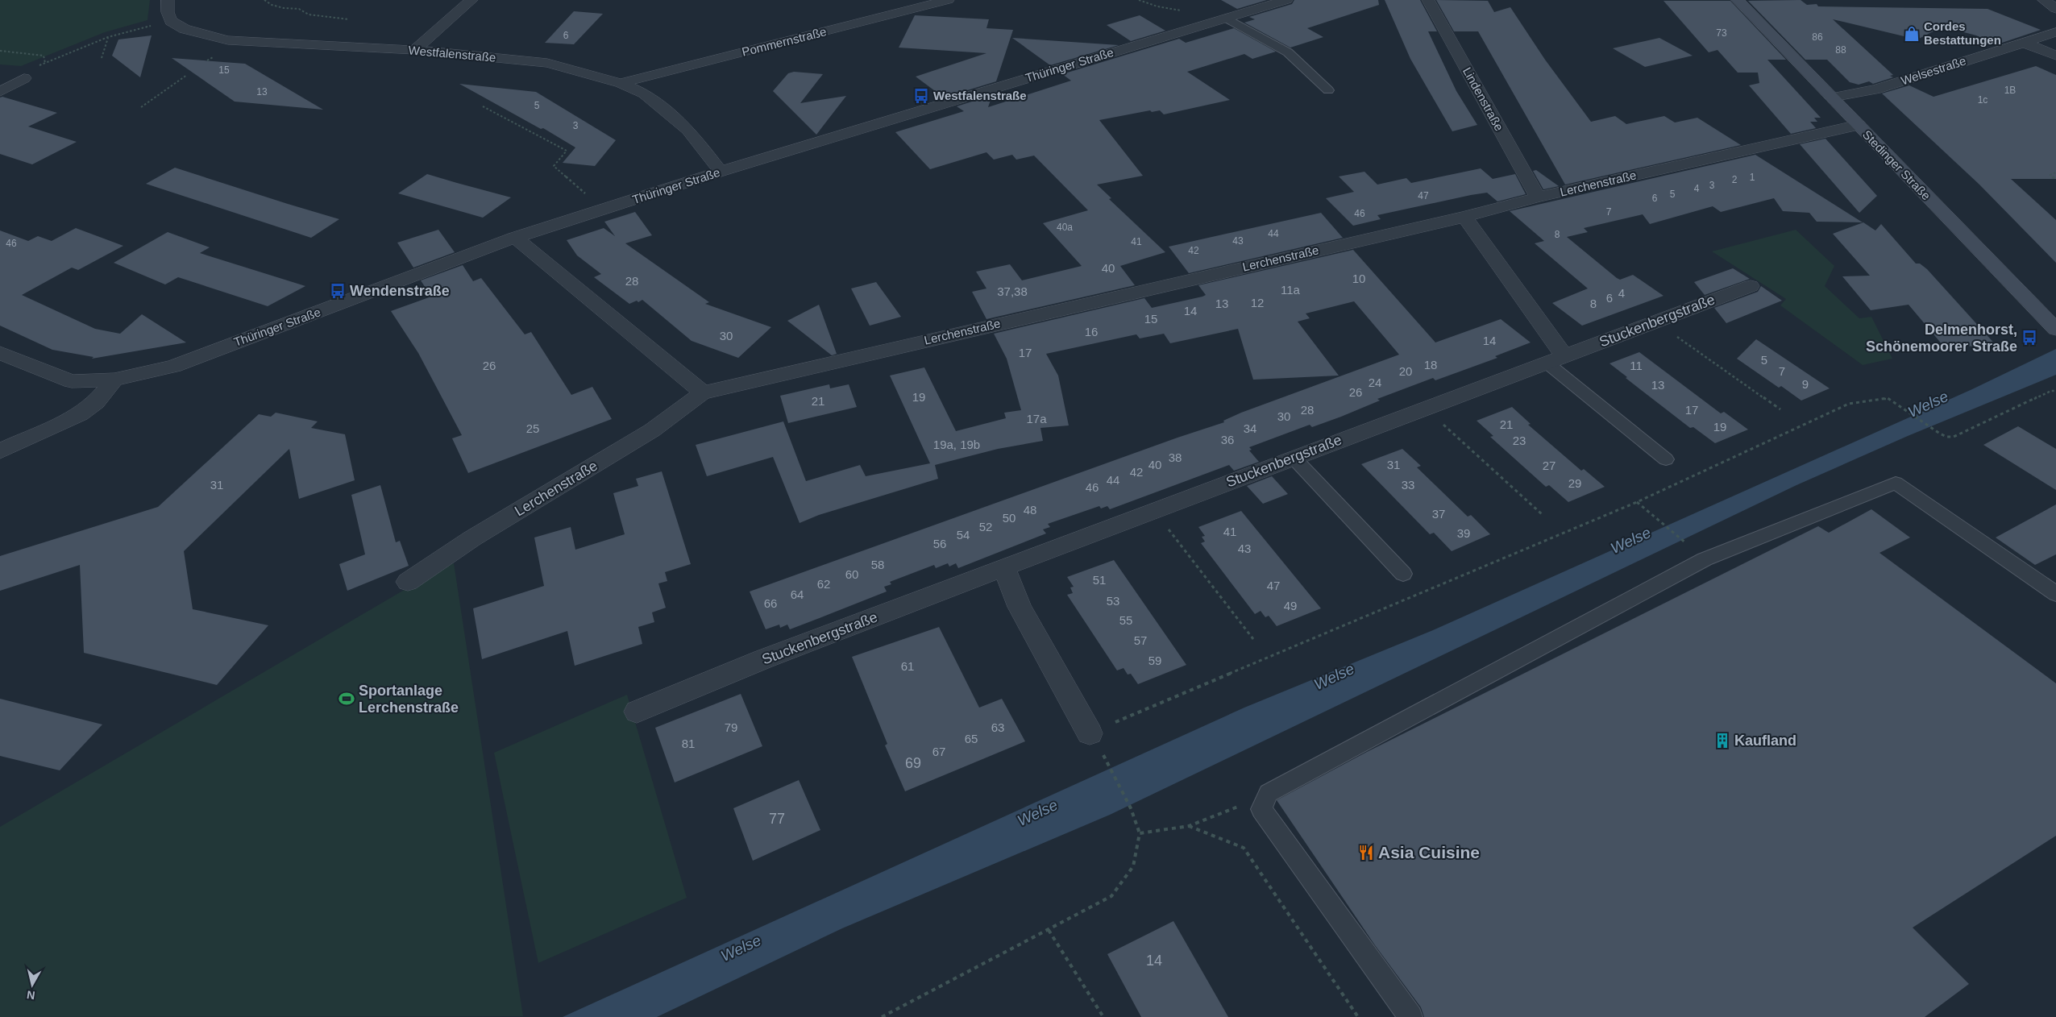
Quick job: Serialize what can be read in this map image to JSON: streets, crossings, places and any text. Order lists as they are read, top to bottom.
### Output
{
  "streets": {
    "main road": ["Stedinger Straße"],
    "street": [
      "Pommernstraße",
      "Westfalenstraße",
      "Thüringer Straße",
      "Welsestraße",
      "Lindenstraße",
      "Lerchenstraße",
      "Stuckenbergstraße"
    ]
  },
  "crossings": [
    ["Pommernstraße", "Westfalenstraße"],
    ["Westfalenstraße", "Thüringer Straße"],
    ["Welsestraße", "Stedinger Straße"],
    ["Lindenstraße", "Lerchenstraße"],
    ["Stedinger Straße", "Lerchenstraße"]
  ],
  "water": ["Welse"],
  "places": {
    "shop": ["Cordes Bestattungen"],
    "bus stop": ["Westfalenstraße", "Wendenstraße", "Delmenhorst, Schönemoorer Straße"],
    "sports": ["Sportanlage Lerchenstraße"],
    "building": ["Kaufland"],
    "restaurant": ["Asia Cuisine"]
  },
  "house_numbers": [
    "73",
    "6",
    "86",
    "88",
    "15",
    "1B",
    "13",
    "1c",
    "5",
    "3",
    "1",
    "2",
    "3",
    "4",
    "5",
    "47",
    "6",
    "7",
    "46",
    "40a",
    "44",
    "8",
    "43",
    "41",
    "46",
    "42",
    "40",
    "10",
    "28",
    "11a",
    "37,38",
    "4",
    "6",
    "12",
    "13",
    "8",
    "14",
    "15",
    "16",
    "30",
    "14",
    "17",
    "5",
    "18",
    "26",
    "11",
    "20",
    "7",
    "24",
    "9",
    "13",
    "26",
    "19",
    "21",
    "28",
    "17",
    "30",
    "17a",
    "21",
    "19",
    "25",
    "34",
    "36",
    "23",
    "19a, 19b",
    "38",
    "40",
    "31",
    "27",
    "42",
    "44",
    "29",
    "31",
    "33",
    "46",
    "48",
    "37",
    "50",
    "52",
    "41",
    "39",
    "54",
    "56",
    "43",
    "58",
    "60",
    "51",
    "62",
    "47",
    "64",
    "53",
    "66",
    "49",
    "55",
    "57",
    "59",
    "61",
    "79",
    "63",
    "65",
    "81",
    "67",
    "69",
    "77",
    "14"
  ],
  "north": "bottom"
}
